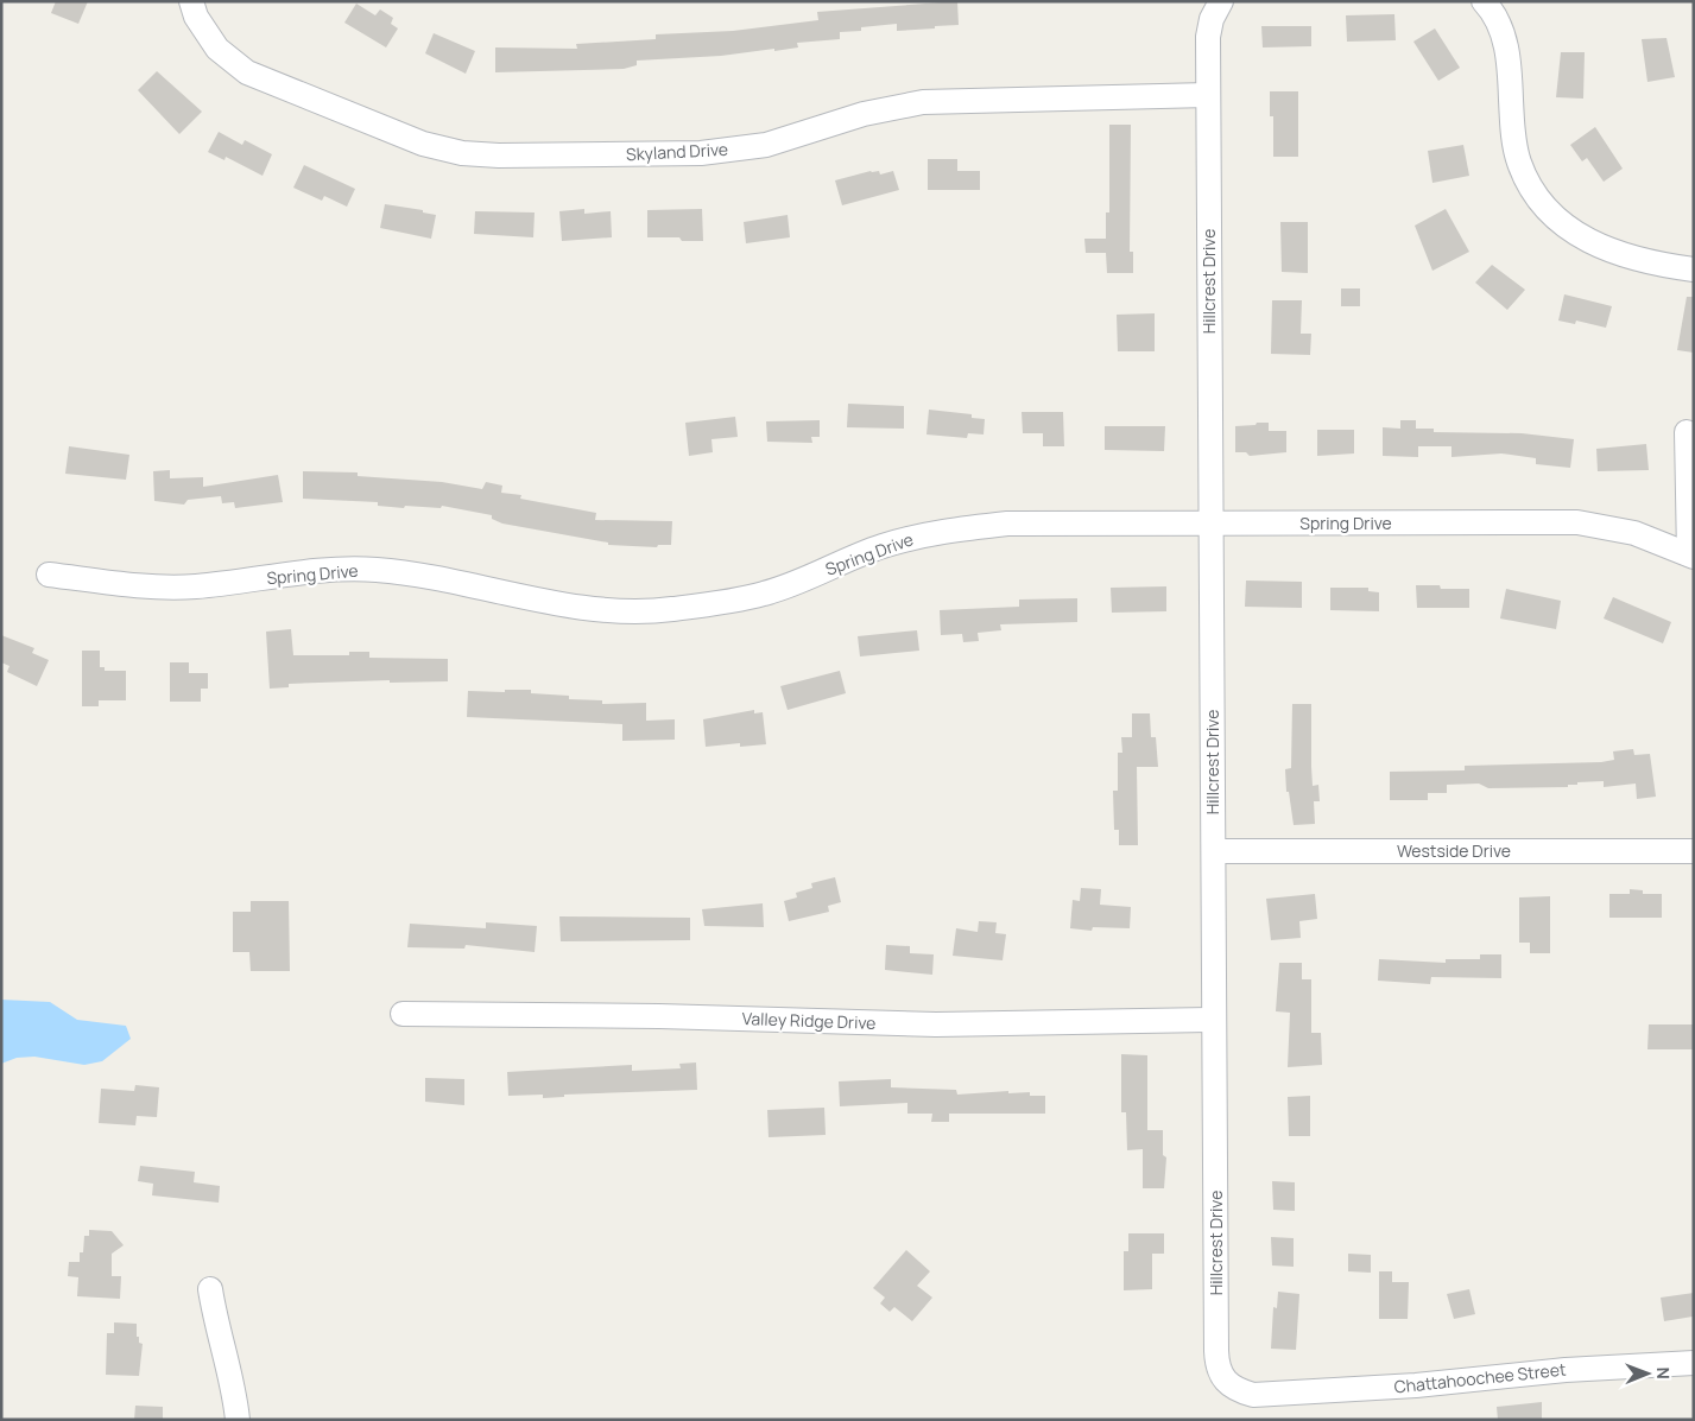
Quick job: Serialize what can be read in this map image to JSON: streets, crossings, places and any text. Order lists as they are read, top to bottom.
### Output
{
  "streets": {
    "street": [
      "Skyland Drive",
      "Hillcrest Drive",
      "Spring Drive",
      "Westside Drive",
      "Valley Ridge Drive",
      "Chattahoochee Street"
    ]
  },
  "crossings": [
    ["Skyland Drive", "Hillcrest Drive"],
    ["Hillcrest Drive", "Spring Drive"],
    ["Hillcrest Drive", "Westside Drive"],
    ["Hillcrest Drive", "Valley Ridge Drive"],
    ["Hillcrest Drive", "Chattahoochee Street"]
  ],
  "north": "right"
}
